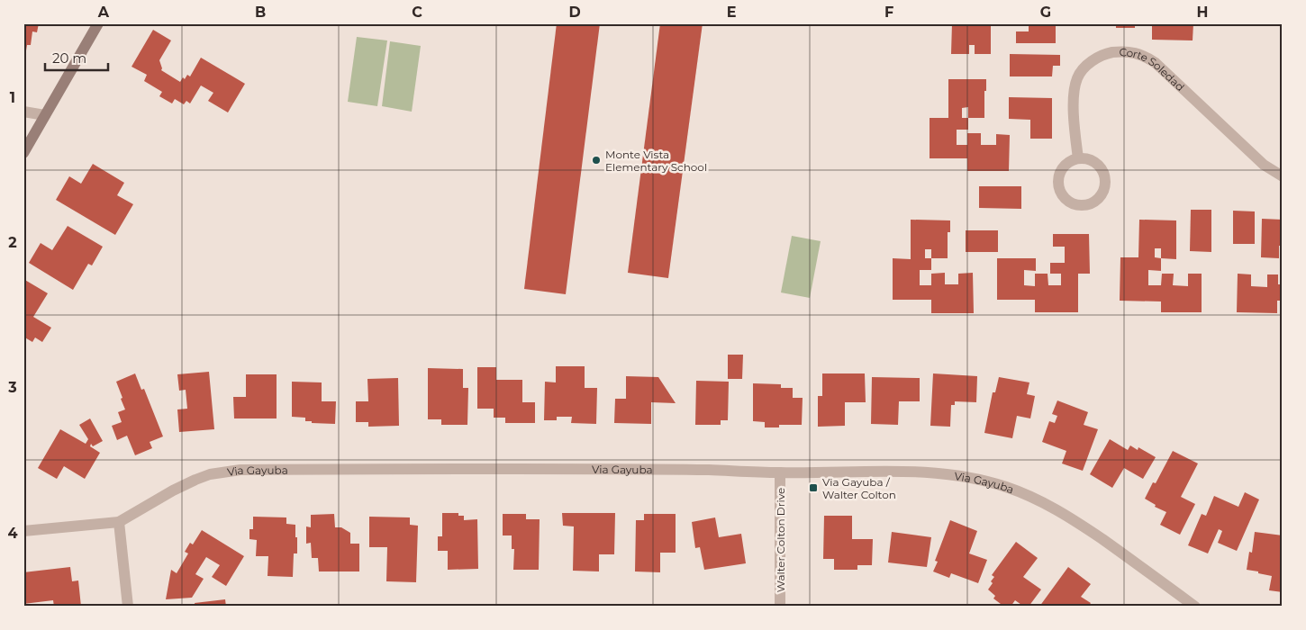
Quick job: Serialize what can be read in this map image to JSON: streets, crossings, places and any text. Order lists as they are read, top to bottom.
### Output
{
  "streets": {
    "street": ["Corte Soledad", "Via Gayuba", "Walter Colton Drive"]
  },
  "crossings": [
    ["Via Gayuba", "Walter Colton Drive"]
  ],
  "places": {
    "other": ["Monte Vista Elementary School"],
    "transit": ["Via Gayuba / Walter Colton"]
  },
  "scale_bar": "20 m",
  "grid": {
    "columns": [
      "A",
      "B",
      "C",
      "D",
      "E",
      "F",
      "G",
      "H"
    ],
    "rows": [
      "1",
      "2",
      "3",
      "4"
    ]
  }
}
